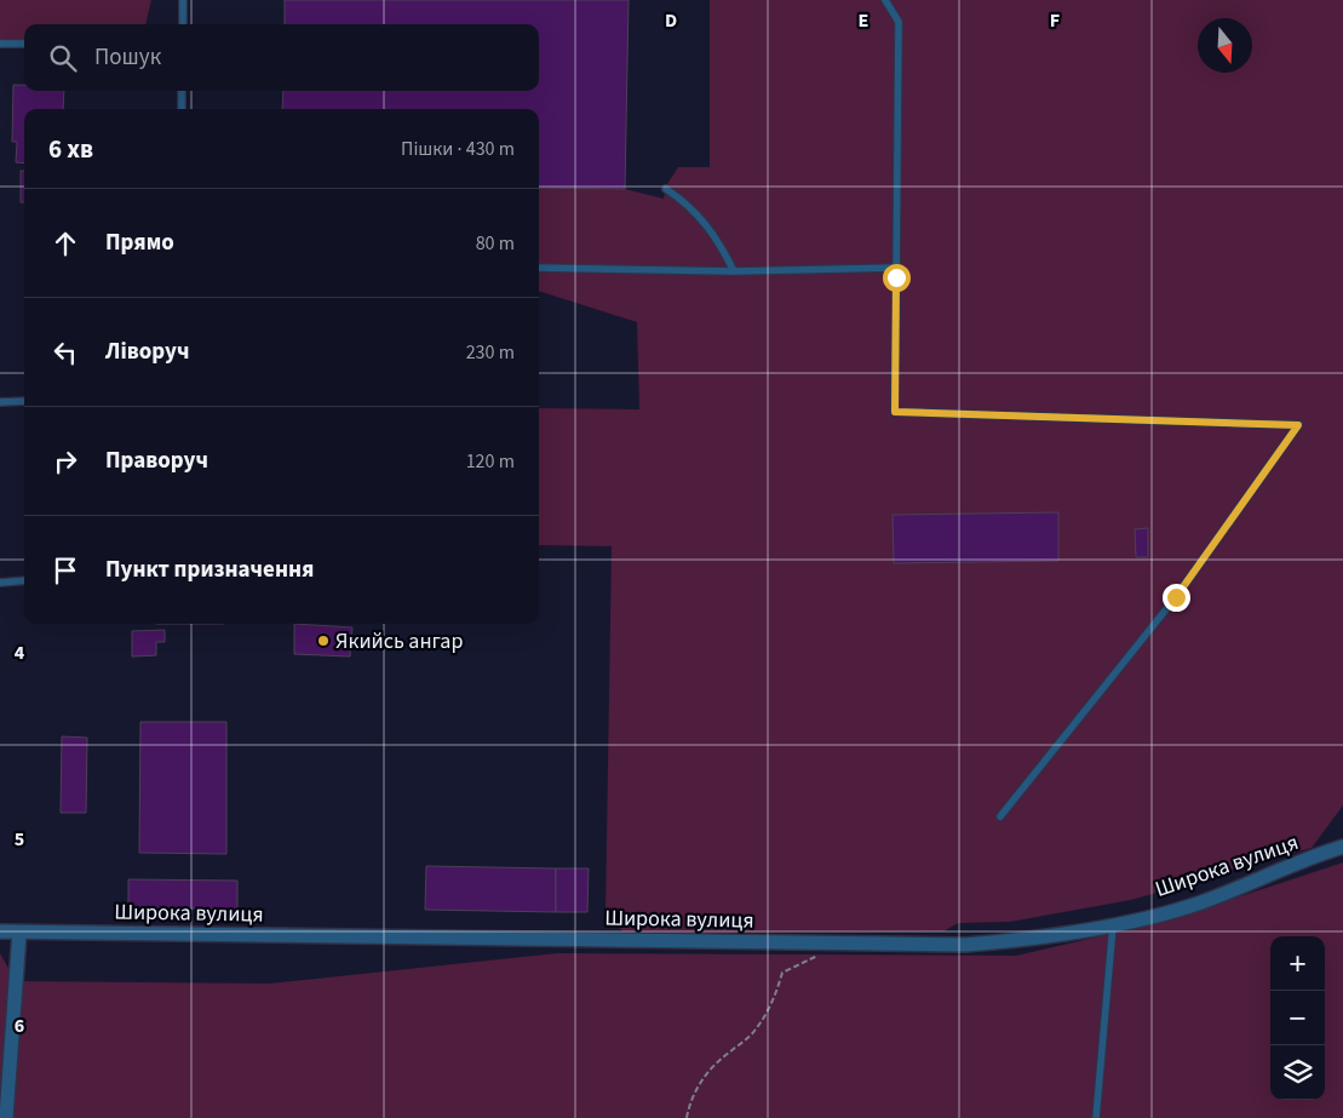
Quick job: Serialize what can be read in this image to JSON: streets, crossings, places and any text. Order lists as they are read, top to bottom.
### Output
{
  "streets": {
    "street": ["Широка вулиця"]
  },
  "places": ["Якийсь ангар"],
  "north": "bottom",
  "page": {
    "search": "Пошук",
    "heading": ["6 хв", "Пішки · 430 m"],
    "list": [
      ["Прямо", "80 m"],
      ["Ліворуч", "230 m"],
      ["Праворуч", "120 m"],
      "Пункт призначення"
    ],
    "map_buttons": ["+", "−"]
  },
  "grid": {
    "columns": ["D", "E", "F"],
    "rows": ["4", "5", "6"]
  }
}
